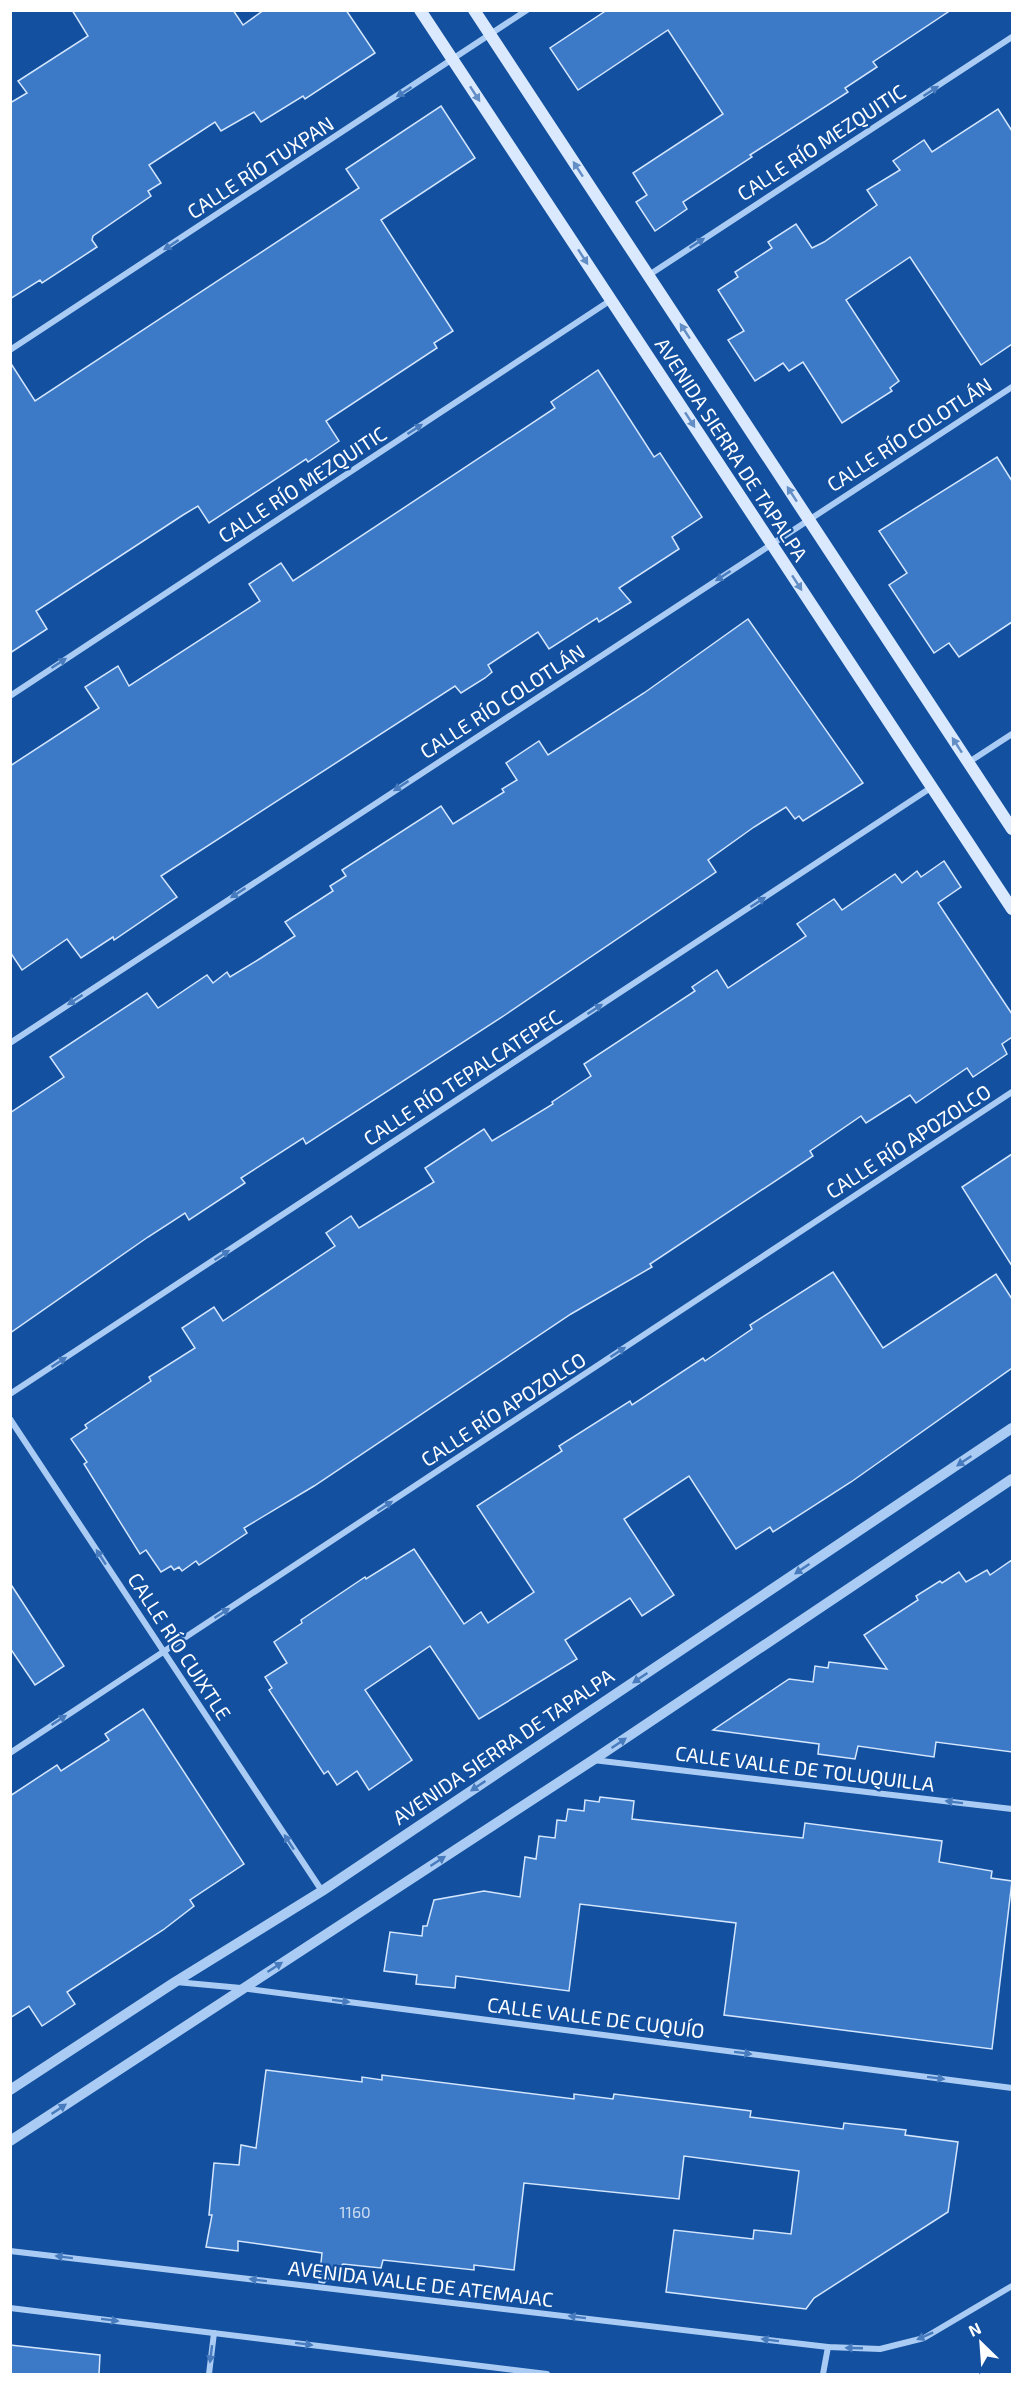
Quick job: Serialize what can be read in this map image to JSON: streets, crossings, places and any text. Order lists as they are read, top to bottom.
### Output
{
  "streets": {
    "main road": ["AVENIDA SIERRA DE TAPALPA"],
    "street": [
      "CALLE RÍO MEZQUITIC",
      "CALLE RÍO TUXPAN",
      "CALLE RÍO COLOTLÁN",
      "CALLE RÍO TEPALCATEPEC",
      "CALLE RÍO APOZOLCO",
      "CALLE RÍO CUIXTLE",
      "CALLE VALLE DE TOLUQUILLA",
      "CALLE VALLE DE CUQUÍO",
      "AVENIDA VALLE DE ATEMAJAC"
    ]
  },
  "crossings": [
    ["CALLE RÍO MEZQUITIC", "AVENIDA SIERRA DE TAPALPA"],
    ["CALLE RÍO TUXPAN", "AVENIDA SIERRA DE TAPALPA"],
    ["CALLE RÍO COLOTLÁN", "AVENIDA SIERRA DE TAPALPA"],
    ["AVENIDA SIERRA DE TAPALPA", "CALLE RÍO TEPALCATEPEC"],
    ["AVENIDA SIERRA DE TAPALPA", "CALLE RÍO CUIXTLE"],
    ["AVENIDA SIERRA DE TAPALPA", "CALLE VALLE DE CUQUÍO"],
    ["CALLE RÍO APOZOLCO", "CALLE RÍO CUIXTLE"]
  ],
  "one_way": [
    "CALLE RÍO MEZQUITIC",
    "CALLE RÍO TUXPAN",
    "CALLE RÍO COLOTLÁN",
    "CALLE RÍO TEPALCATEPEC",
    "CALLE RÍO APOZOLCO",
    "CALLE RÍO CUIXTLE",
    "CALLE VALLE DE TOLUQUILLA",
    "CALLE VALLE DE CUQUÍO",
    "AVENIDA VALLE DE ATEMAJAC"
  ],
  "house_numbers": ["1160"],
  "north": "top left"
}
